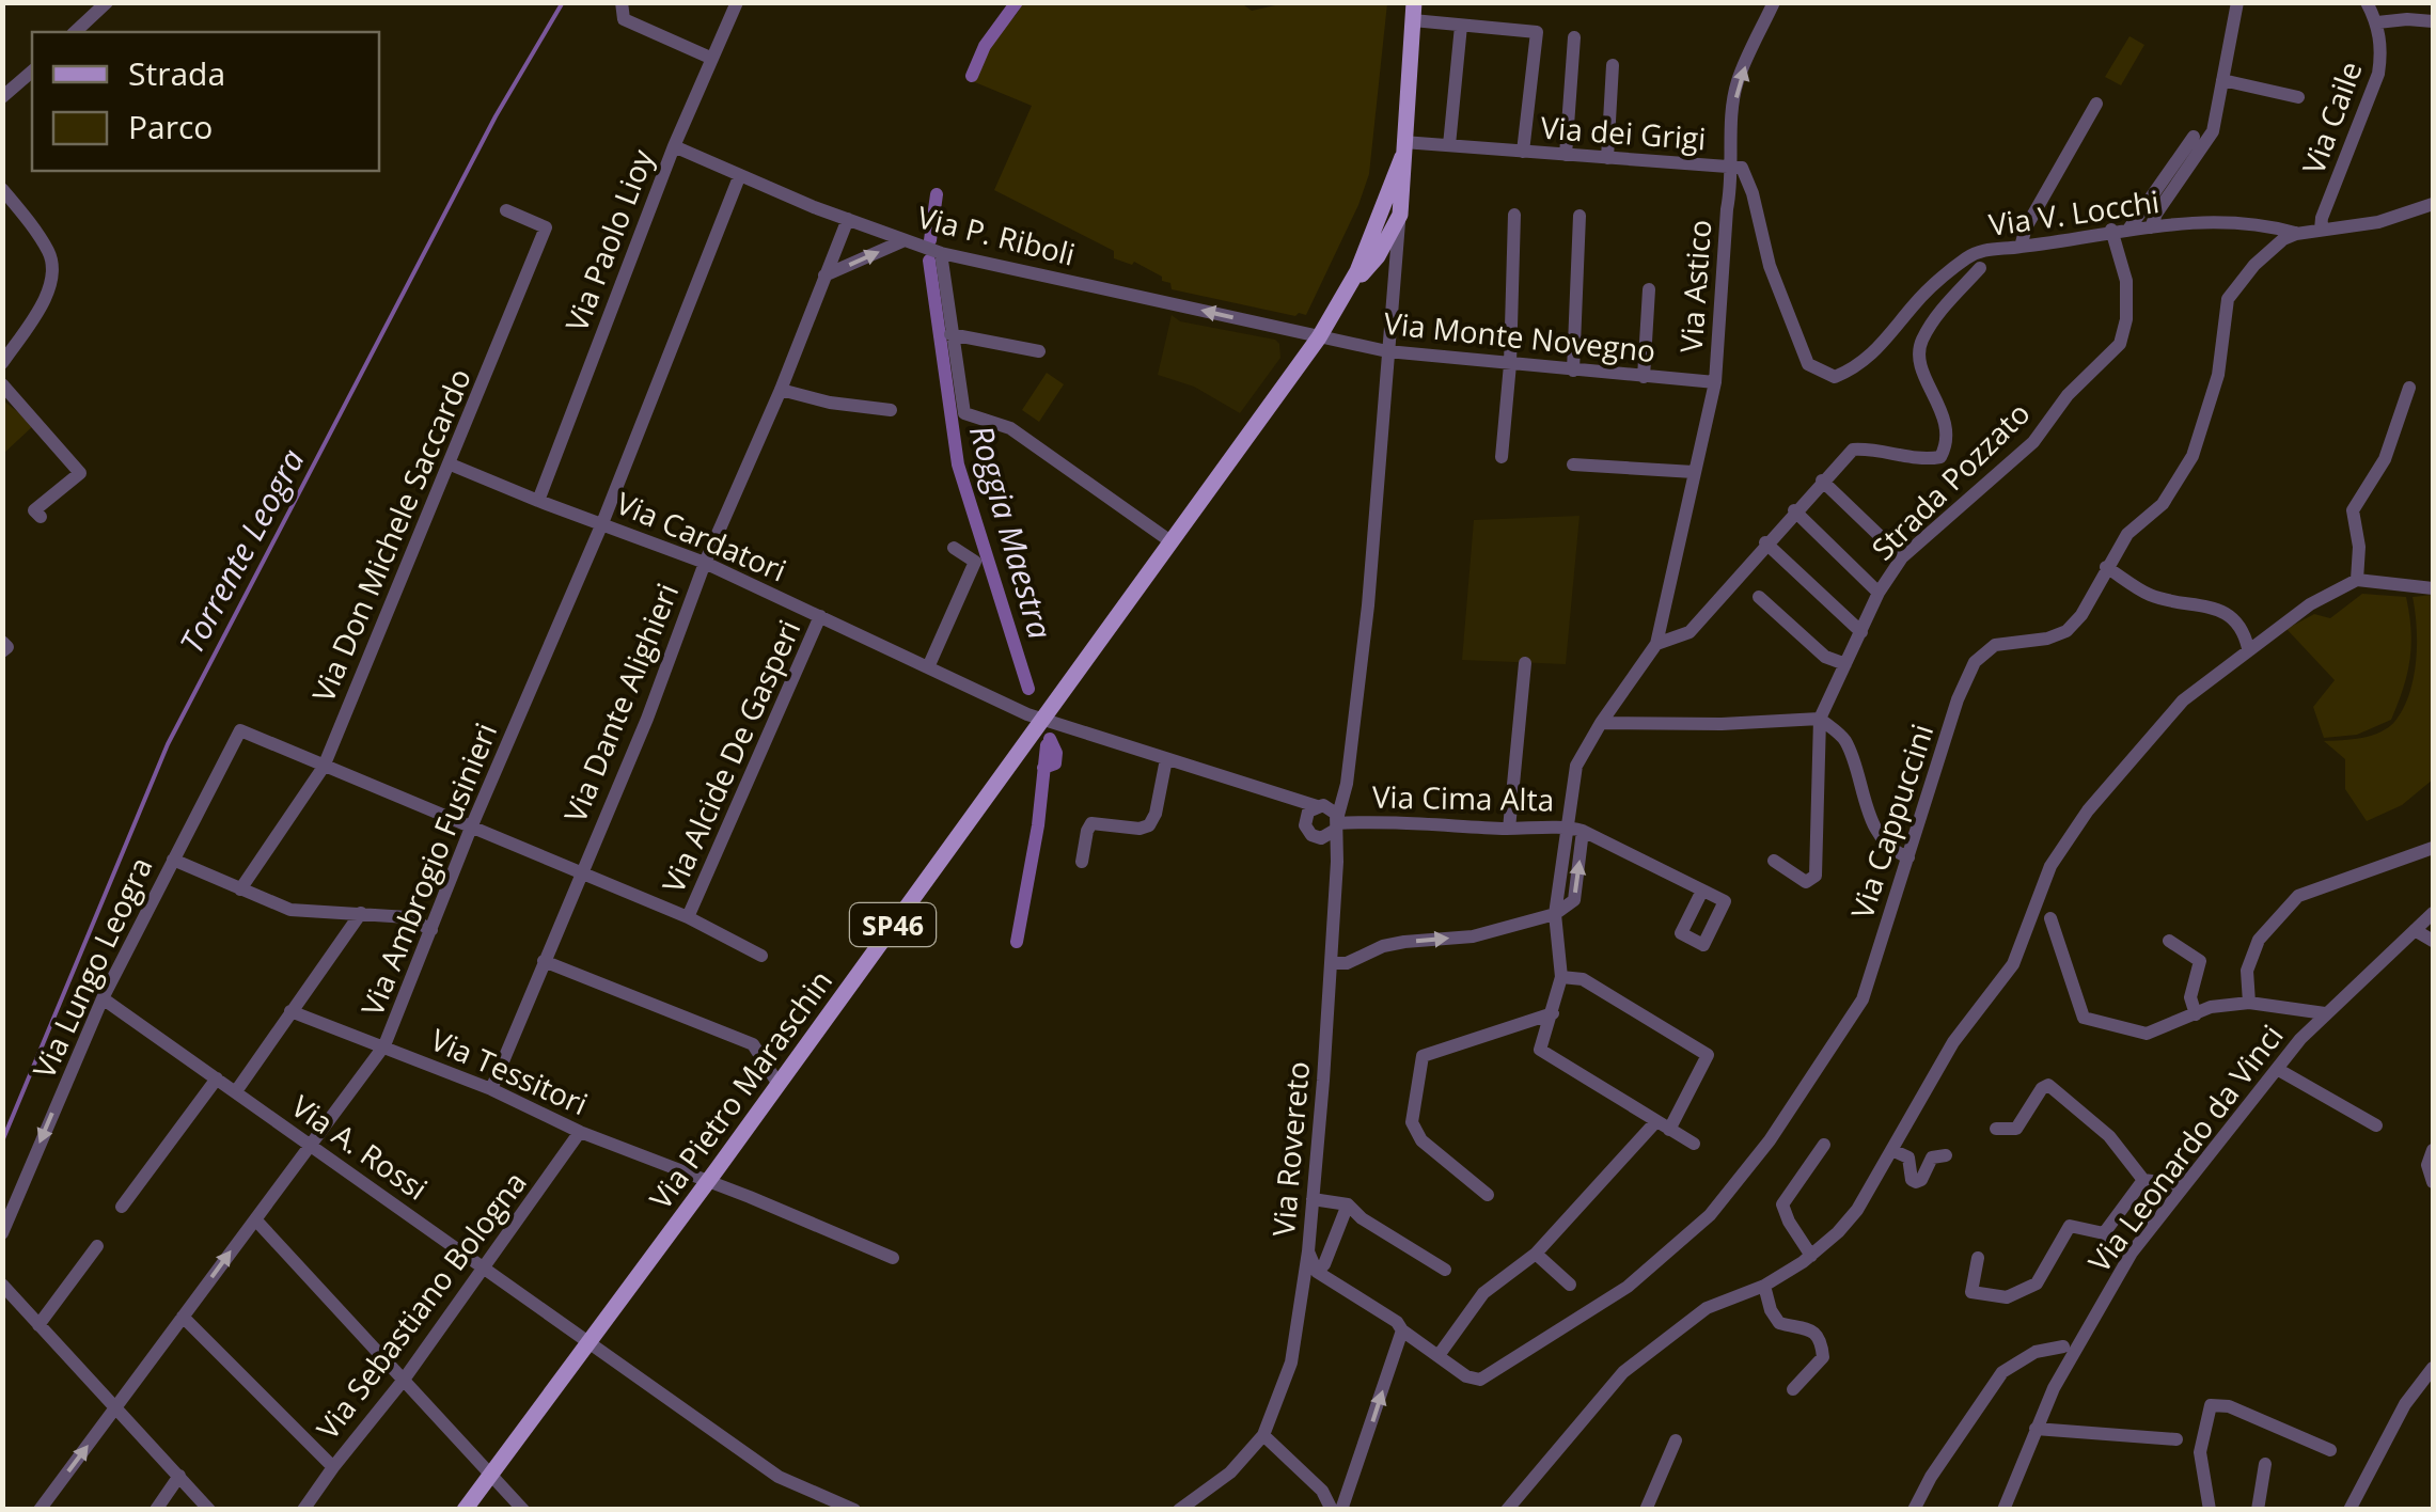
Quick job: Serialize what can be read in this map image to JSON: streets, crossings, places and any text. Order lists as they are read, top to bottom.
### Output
{
  "streets": {
    "main road": ["SP46", "Via Pietro Maraschin", "Via Rovereto"],
    "street": [
      "Via Caile",
      "Via dei Grigi",
      "Via V. Locchi",
      "Via P. Riboli",
      "Via Paolo Lioy",
      "Via Astico",
      "Via Monte Novegno",
      "Strada Pozzato",
      "Via Don Michele Saccardo",
      "Via Cardatori",
      "Via Dante Alighieri",
      "Via Alcide De Gasperi",
      "Via Cima Alta",
      "Via Cappuccini",
      "Via Ambrogio Fusinieri",
      "Via Lungo Leogra",
      "Via Tessitori",
      "Via A. Rossi",
      "Via Leonardo da Vinci",
      "Via Sebastiano Bologna"
    ]
  },
  "crossings": [
    ["Via Caile", "Via Cappuccini"],
    ["Via dei Grigi", "Via V. Locchi"],
    ["Via dei Grigi", "Via Astico"],
    ["Via dei Grigi", "Via Rovereto"],
    ["Via V. Locchi", "Via Astico"],
    ["Via V. Locchi", "Strada Pozzato"],
    ["Via V. Locchi", "Via Cappuccini"],
    ["Via P. Riboli", "Via Paolo Lioy"],
    ["Via P. Riboli", "Via Monte Novegno"],
    ["Via P. Riboli", "Via Dante Alighieri"],
    ["Via P. Riboli", "Via Ambrogio Fusinieri"],
    ["Via P. Riboli", "Via Pietro Maraschin"],
    ["Via Paolo Lioy", "Via Cardatori"],
    ["Via Astico", "Via Monte Novegno"],
    ["Via Astico", "Via Cima Alta"],
    ["Via Monte Novegno", "Via Pietro Maraschin"],
    ["Via Monte Novegno", "Via Rovereto"],
    ["Via Don Michele Saccardo", "Via Cardatori"],
    ["Via Don Michele Saccardo", "Via Lungo Leogra"],
    ["Via Cardatori", "Via Dante Alighieri"],
    ["Via Cardatori", "Via Alcide De Gasperi"],
    ["Via Cardatori", "Via Ambrogio Fusinieri"],
    ["Via Cardatori", "Via Pietro Maraschin"],
    ["Via Dante Alighieri", "Via Tessitori"],
    ["Via Cima Alta", "Via Rovereto"],
    ["Via Cappuccini", "Via Rovereto"],
    ["Via Ambrogio Fusinieri", "Via Tessitori"],
    ["Via Ambrogio Fusinieri", "Via A. Rossi"],
    ["Via Lungo Leogra", "Via A. Rossi"],
    ["Via Tessitori", "Via Pietro Maraschin"],
    ["Via Tessitori", "Via Sebastiano Bologna"],
    ["Via Pietro Maraschin", "Via A. Rossi"],
    ["Via Pietro Maraschin", "Via Rovereto"],
    ["Via A. Rossi", "Via Sebastiano Bologna"]
  ],
  "one_way": ["Via P. Riboli"],
  "water": ["Roggia Maestra", "Torrente Leogra"],
  "legend": ["Strada", "Parco"]
}
